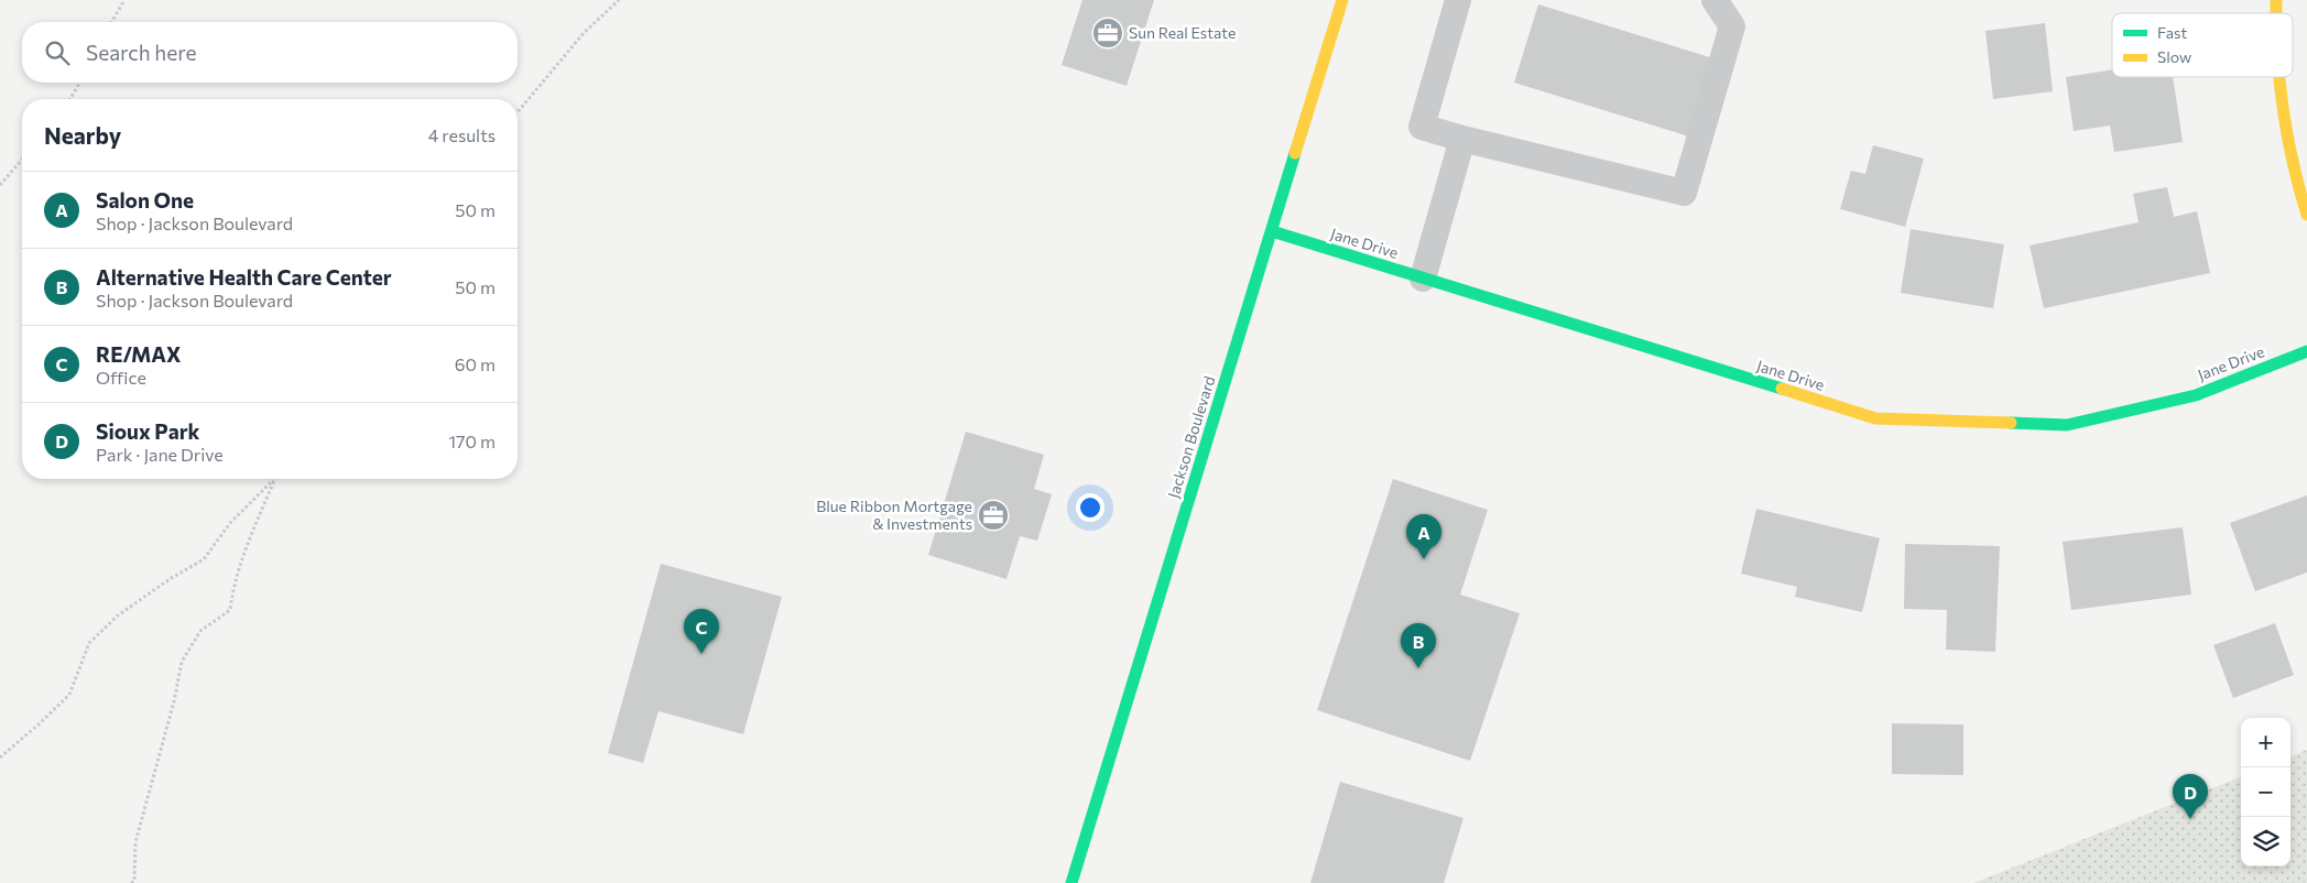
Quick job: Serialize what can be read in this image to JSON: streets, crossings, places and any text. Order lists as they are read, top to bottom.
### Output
{
  "streets": {
    "street": ["Jane Drive", "Jackson Boulevard"]
  },
  "crossings": [
    ["Jane Drive", "Jackson Boulevard"]
  ],
  "places": {
    "office": ["Sun Real Estate", "Blue Ribbon Mortgage & Investments"]
  },
  "legend": ["Fast", "Slow"],
  "page": {
    "search": "Search here",
    "heading": ["Nearby", "4 results"],
    "list": [
      {
        "mark": "A",
        "name": "Salon One",
        "note": "Shop · Jackson Boulevard",
        "value": "50 m"
      },
      {
        "mark": "B",
        "name": "Alternative Health Care Center",
        "note": "Shop · Jackson Boulevard",
        "value": "50 m"
      },
      {
        "mark": "C",
        "name": "RE/MAX",
        "note": "Office",
        "value": "60 m"
      },
      {
        "mark": "D",
        "name": "Sioux Park",
        "note": "Park · Jane Drive",
        "value": "170 m"
      }
    ],
    "pins": [
      "A",
      "C",
      "B",
      "D"
    ],
    "map_buttons": ["+", "−"]
  }
}
